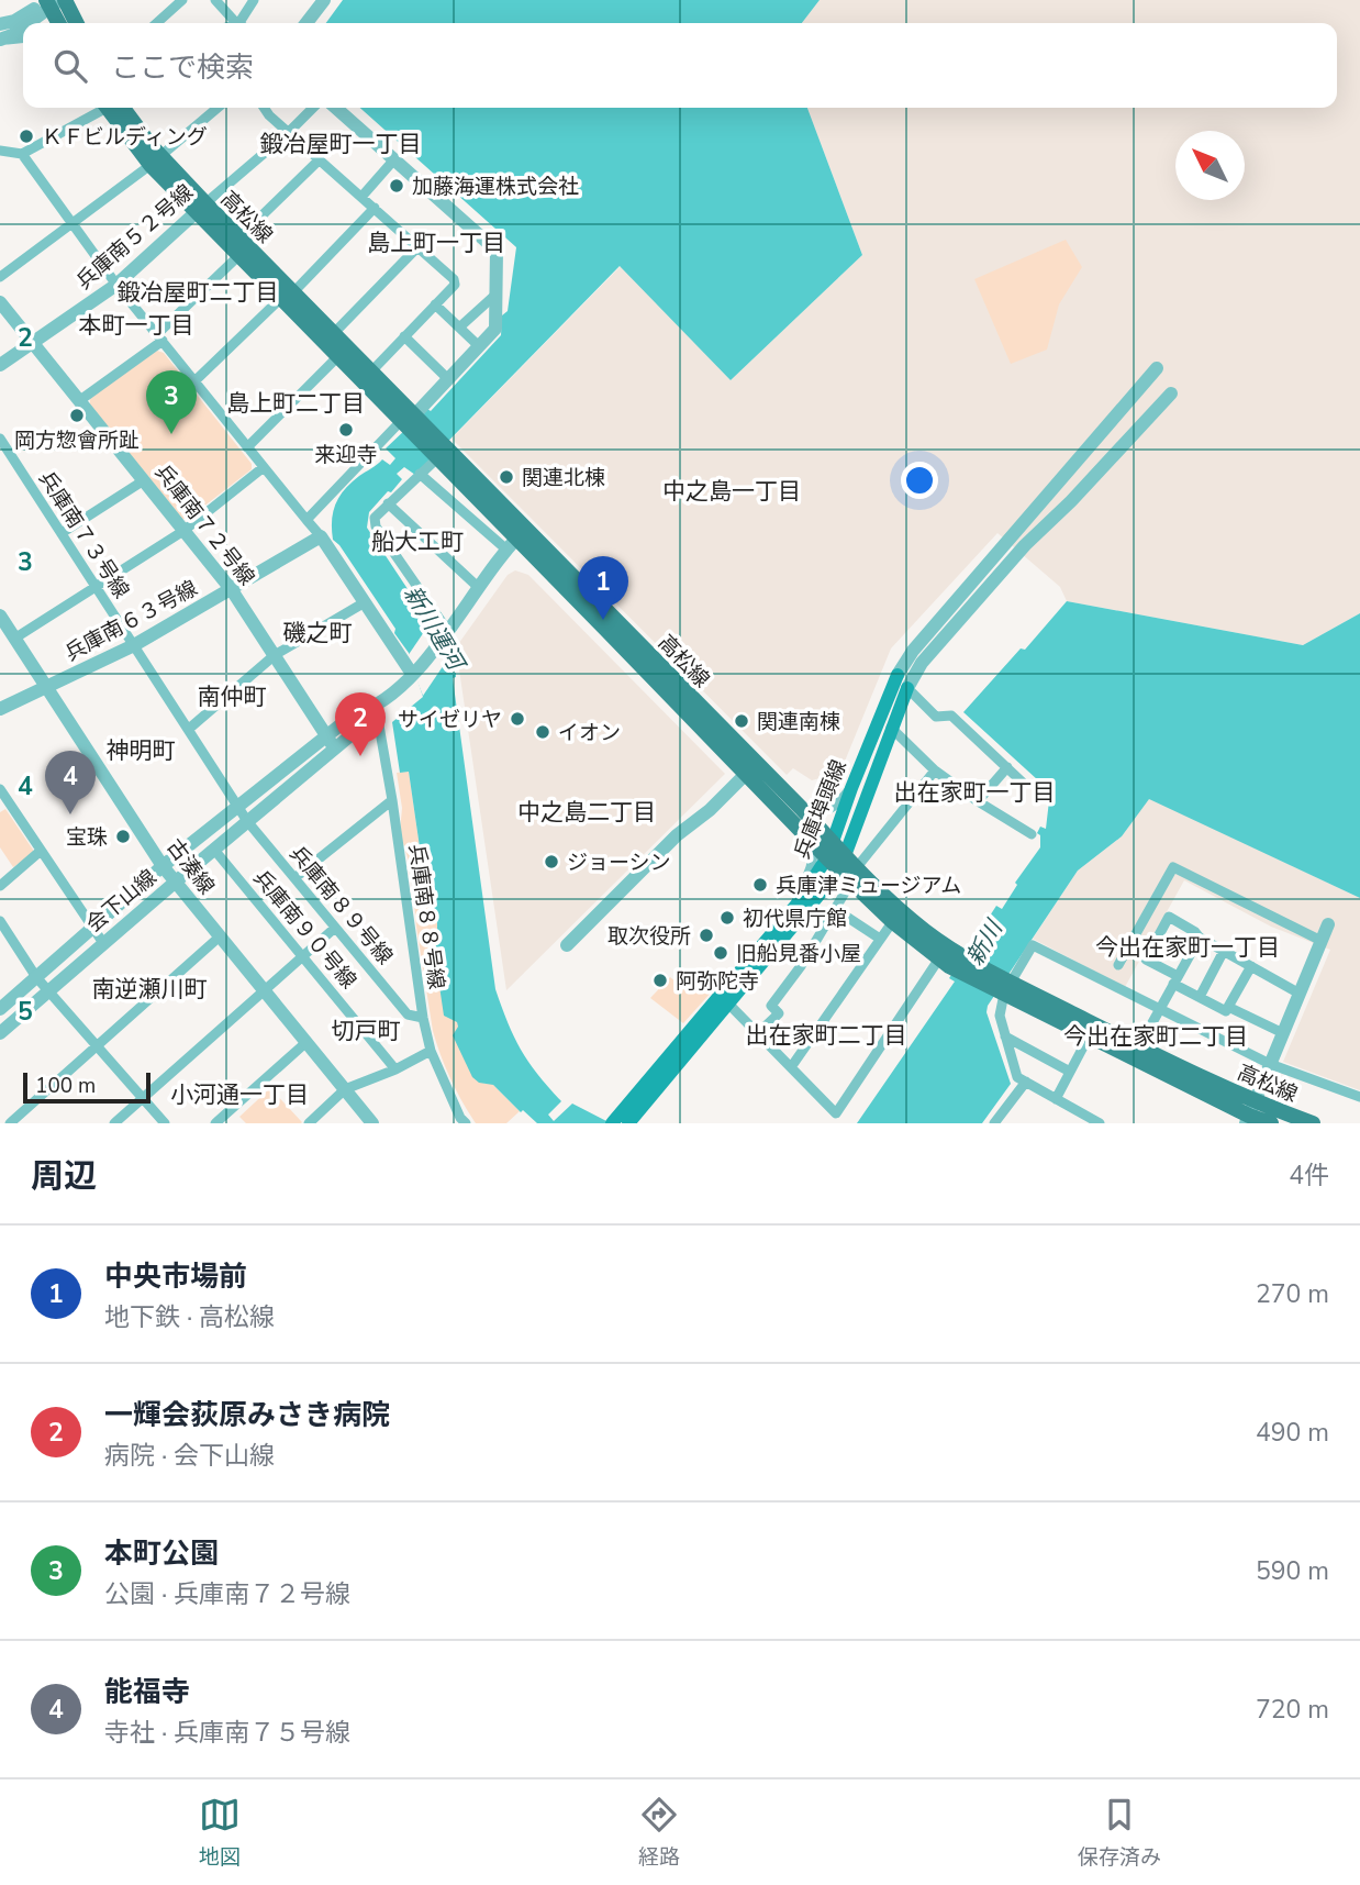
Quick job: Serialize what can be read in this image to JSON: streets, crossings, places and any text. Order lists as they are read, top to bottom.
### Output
{
  "streets": {
    "main road": ["高松線", "兵庫埠頭線"],
    "street": [
      "兵庫南５２号線",
      "兵庫南７２号線",
      "兵庫南７３号線",
      "兵庫南６３号線",
      "古湊線",
      "会下山線",
      "兵庫南８９号線",
      "兵庫南８８号線",
      "兵庫南９０号線"
    ]
  },
  "crossings": [
    ["高松線", "兵庫南５２号線"],
    ["高松線", "兵庫埠頭線"],
    ["高松線", "会下山線"],
    ["兵庫南５２号線", "兵庫南７２号線"],
    ["兵庫南７２号線", "兵庫南６３号線"],
    ["兵庫南７２号線", "会下山線"],
    ["兵庫南７３号線", "兵庫南６３号線"],
    ["兵庫南７３号線", "会下山線"],
    ["兵庫南７３号線", "兵庫南８９号線"],
    ["兵庫南６３号線", "古湊線"],
    ["古湊線", "会下山線"],
    ["会下山線", "兵庫南８９号線"],
    ["会下山線", "兵庫南８８号線"],
    ["会下山線", "兵庫南９０号線"],
    ["兵庫南８９号線", "兵庫南８８号線"]
  ],
  "districts": [
    "鍛冶屋町一丁目",
    "島上町一丁目",
    "鍛冶屋町二丁目",
    "本町一丁目",
    "島上町二丁目",
    "中之島一丁目",
    "船大工町",
    "磯之町",
    "南仲町",
    "神明町",
    "出在家町一丁目",
    "中之島二丁目",
    "今出在家町一丁目",
    "南逆瀬川町",
    "切戸町",
    "出在家町二丁目",
    "今出在家町二丁目",
    "小河通一丁目"
  ],
  "water": ["新川運河", "新川"],
  "places": [
    "ＫＦビルディング",
    "加藤海運株式会社",
    "岡方惣會所趾",
    "来迎寺",
    "関連北棟",
    "サイゼリヤ",
    "関連南棟",
    "イオン",
    "宝珠",
    "ジョーシン",
    "兵庫津ミュージアム",
    "初代県庁館",
    "取次役所",
    "旧船見番小屋",
    "阿弥陀寺"
  ],
  "scale_bar": "100 m",
  "north": "top left",
  "page": {
    "search": "ここで検索",
    "pins": [
      "3",
      "1",
      "2",
      "4"
    ],
    "scale": "100 m",
    "heading": ["周辺", "4件"],
    "list": [
      {
        "mark": "1",
        "name": "中央市場前",
        "note": "地下鉄 · 高松線",
        "value": "270 m"
      },
      {
        "mark": "2",
        "name": "一輝会荻原みさき病院",
        "note": "病院 · 会下山線",
        "value": "490 m"
      },
      {
        "mark": "3",
        "name": "本町公園",
        "note": "公園 · 兵庫南７２号線",
        "value": "590 m"
      },
      {
        "mark": "4",
        "name": "能福寺",
        "note": "寺社 · 兵庫南７５号線",
        "value": "720 m"
      }
    ],
    "nav": ["地図", "経路", "保存済み"]
  },
  "grid": {
    "rows": [
      "2",
      "3",
      "4",
      "5"
    ]
  }
}
